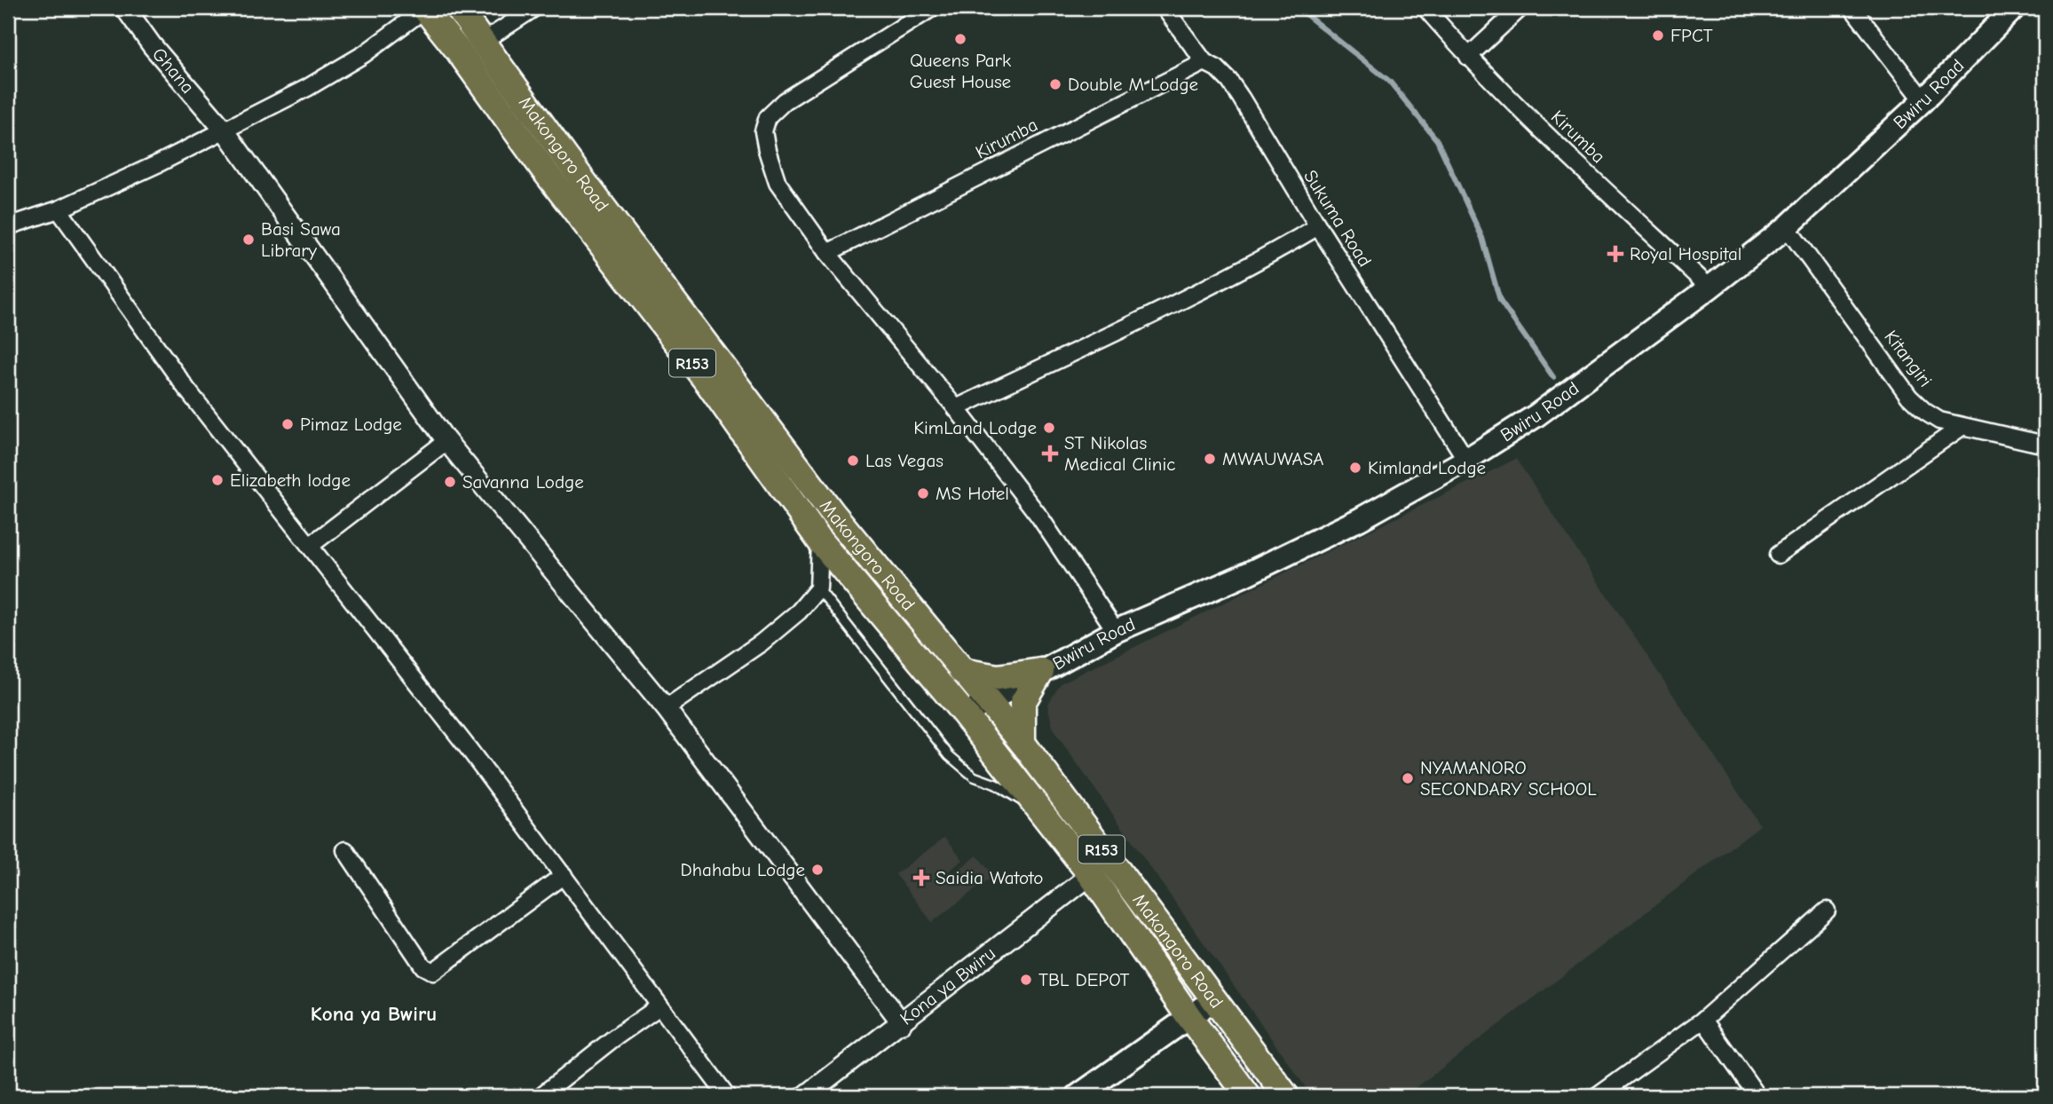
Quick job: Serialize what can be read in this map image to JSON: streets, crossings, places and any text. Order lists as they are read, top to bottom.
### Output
{
  "streets": {
    "main road": ["Bwiru Road", "Makongoro Road", "R153"],
    "street": [
      "Ghana",
      "Kirumba",
      "Sukuma Road",
      "Kitangiri",
      "Kona ya Bwiru"
    ]
  },
  "crossings": [
    ["Ghana", "Kona ya Bwiru"],
    ["Bwiru Road", "Kirumba"],
    ["Bwiru Road", "Makongoro Road"],
    ["Bwiru Road", "Sukuma Road"],
    ["Bwiru Road", "Kitangiri"],
    ["Kirumba", "Sukuma Road"],
    ["Makongoro Road", "Kona ya Bwiru"]
  ],
  "districts": ["Kona ya Bwiru"],
  "places": {
    "other": [
      "FPCT",
      "Queens Park Guest House",
      "Double M Lodge",
      "Basi Sawa Library",
      "Pimaz Lodge",
      "KimLand Lodge",
      "MWAUWASA",
      "Las Vegas",
      "Kimland Lodge",
      "Elizabeth lodge",
      "Savanna Lodge",
      "MS Hotel",
      "NYAMANORO SECONDARY SCHOOL",
      "Dhahabu Lodge",
      "TBL DEPOT"
    ],
    "health": ["Royal Hospital", "ST Nikolas Medical Clinic", "Saidia Watoto"]
  }
}
